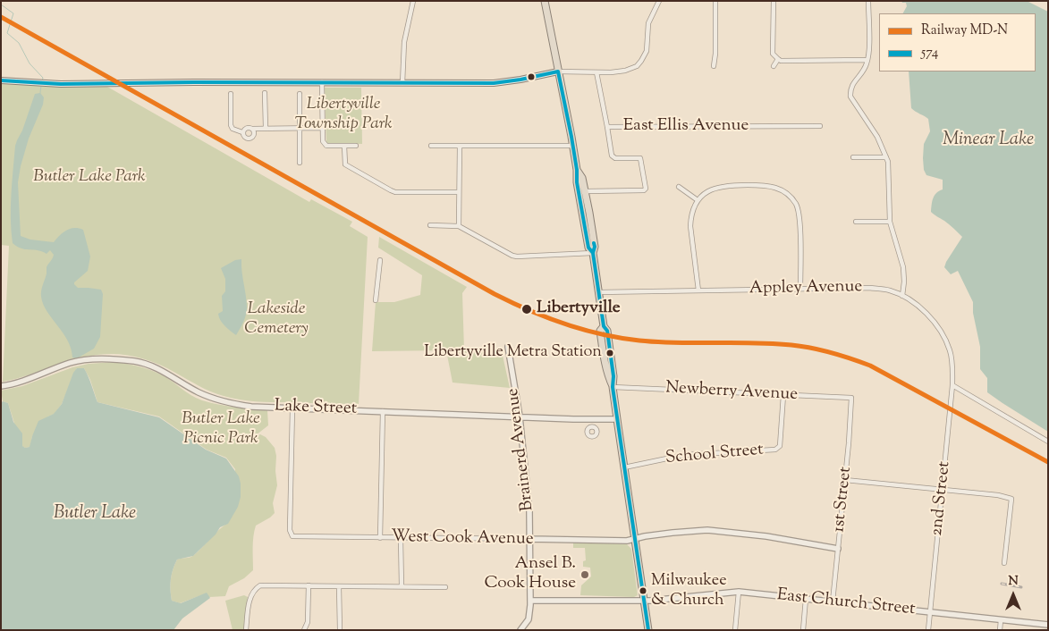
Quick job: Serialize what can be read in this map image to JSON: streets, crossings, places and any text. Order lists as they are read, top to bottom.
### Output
{
  "streets": {
    "street": [
      "East Ellis Avenue",
      "Appley Avenue",
      "Newberry Avenue",
      "Lake Street",
      "Brainerd Avenue",
      "School Street",
      "2nd Street",
      "1st Street",
      "West Cook Avenue",
      "East Church Street"
    ]
  },
  "crossings": [
    ["Appley Avenue", "2nd Street"],
    ["Newberry Avenue", "School Street"],
    ["Newberry Avenue", "1st Street"],
    ["Lake Street", "Brainerd Avenue"],
    ["Lake Street", "West Cook Avenue"],
    ["Brainerd Avenue", "West Cook Avenue"],
    ["Brainerd Avenue", "East Church Street"],
    ["2nd Street", "East Church Street"],
    ["1st Street", "West Cook Avenue"],
    ["1st Street", "East Church Street"]
  ],
  "water": ["Minear Lake", "Butler Lake"],
  "parks": [
    "Libertyville Township Park",
    "Butler Lake Park",
    "Lakeside Cemetery",
    "Butler Lake Picnic Park"
  ],
  "places": [
    "Libertyville",
    "Libertyville Metra Station",
    "Ansel B. Cook House",
    "Milwaukee & Church"
  ],
  "lines": ["rail line MD-N", "transit line 574"],
  "legend": ["Railway MD-N", "574"],
  "north": "top"
}
